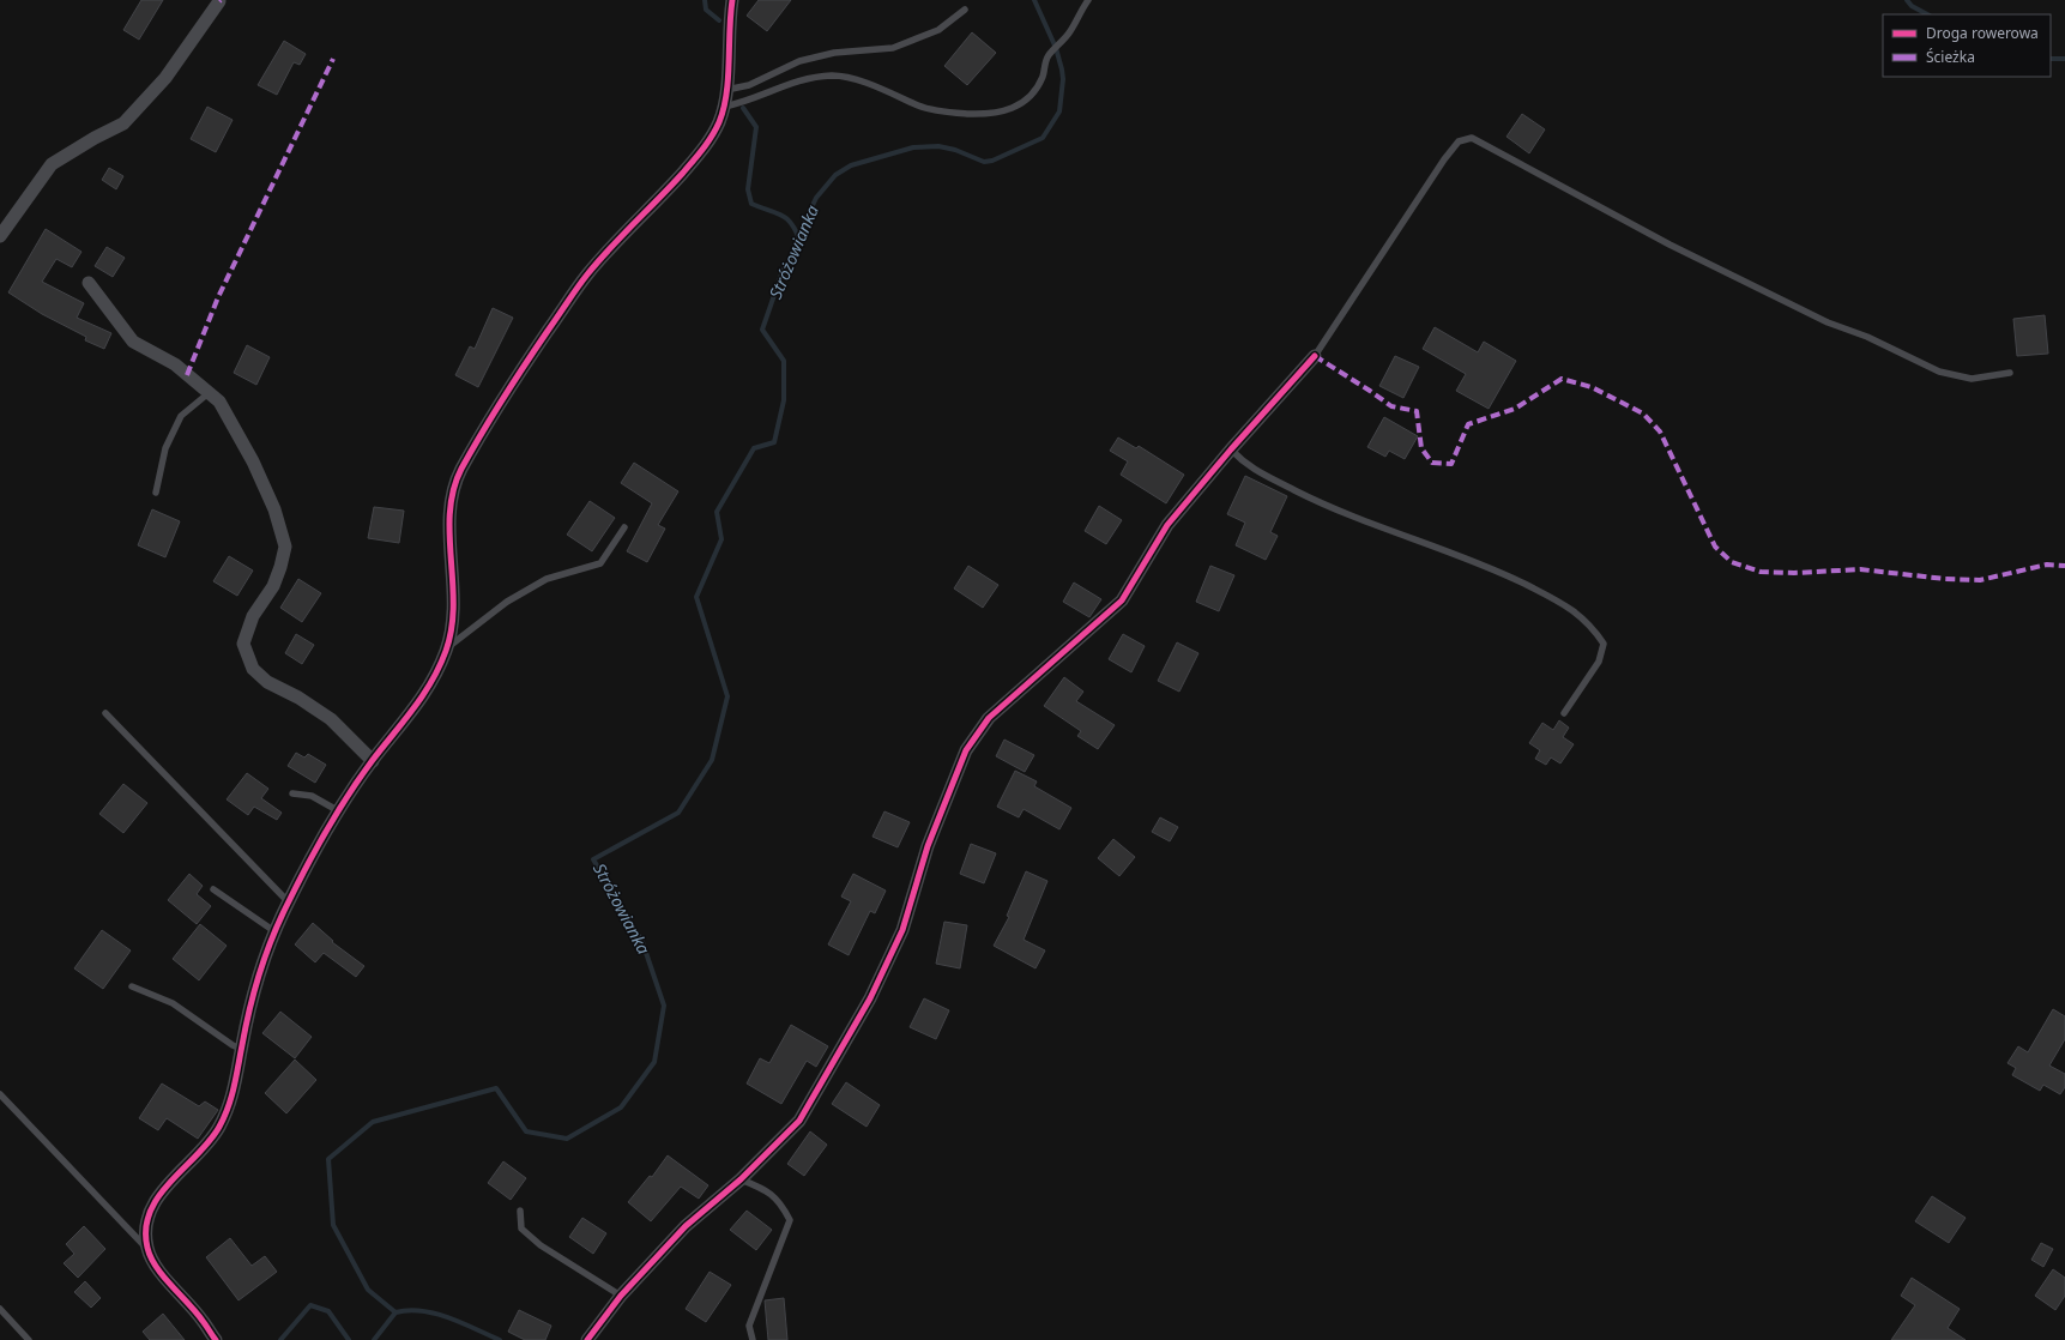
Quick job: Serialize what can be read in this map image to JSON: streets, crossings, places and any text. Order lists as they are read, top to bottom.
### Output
{
  "water": ["Stróżowianka"],
  "legend": ["Droga rowerowa", "Ścieżka"]
}
